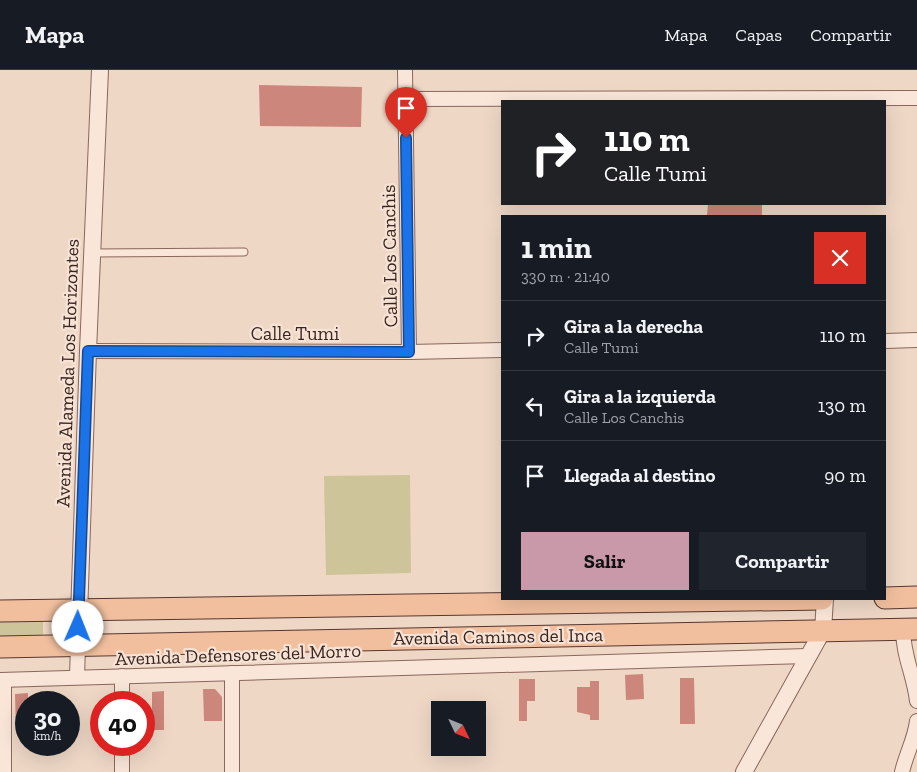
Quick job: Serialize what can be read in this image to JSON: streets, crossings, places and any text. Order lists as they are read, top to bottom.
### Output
{
  "streets": {
    "main road": ["Avenida Caminos del Inca"],
    "street": [
      "Calle Los Canchis",
      "Calle Tumi",
      "Avenida Alameda Los Horizontes",
      "Avenida Defensores del Morro"
    ]
  },
  "crossings": [
    ["Calle Los Canchis", "Calle Tumi"],
    ["Calle Tumi", "Avenida Alameda Los Horizontes"],
    ["Avenida Alameda Los Horizontes", "Avenida Caminos del Inca"],
    ["Avenida Alameda Los Horizontes", "Avenida Defensores del Morro"]
  ],
  "north": "bottom right",
  "page": {
    "header": "Mapa",
    "nav": ["Mapa", "Capas", "Compartir"],
    "turn": ["110 m", "Calle Tumi"],
    "heading": ["1 min", "330 m · 21:40"],
    "list": [
      {
        "name": "Gira a la derecha",
        "note": "Calle Tumi",
        "value": "110 m"
      },
      {
        "name": "Gira a la izquierda",
        "note": "Calle Los Canchis",
        "value": "130 m"
      },
      {
        "name": "Llegada al destino",
        "value": "90 m"
      }
    ],
    "buttons": ["Salir", "Compartir"],
    "speed": "30 km/h",
    "limit": "40"
  }
}
